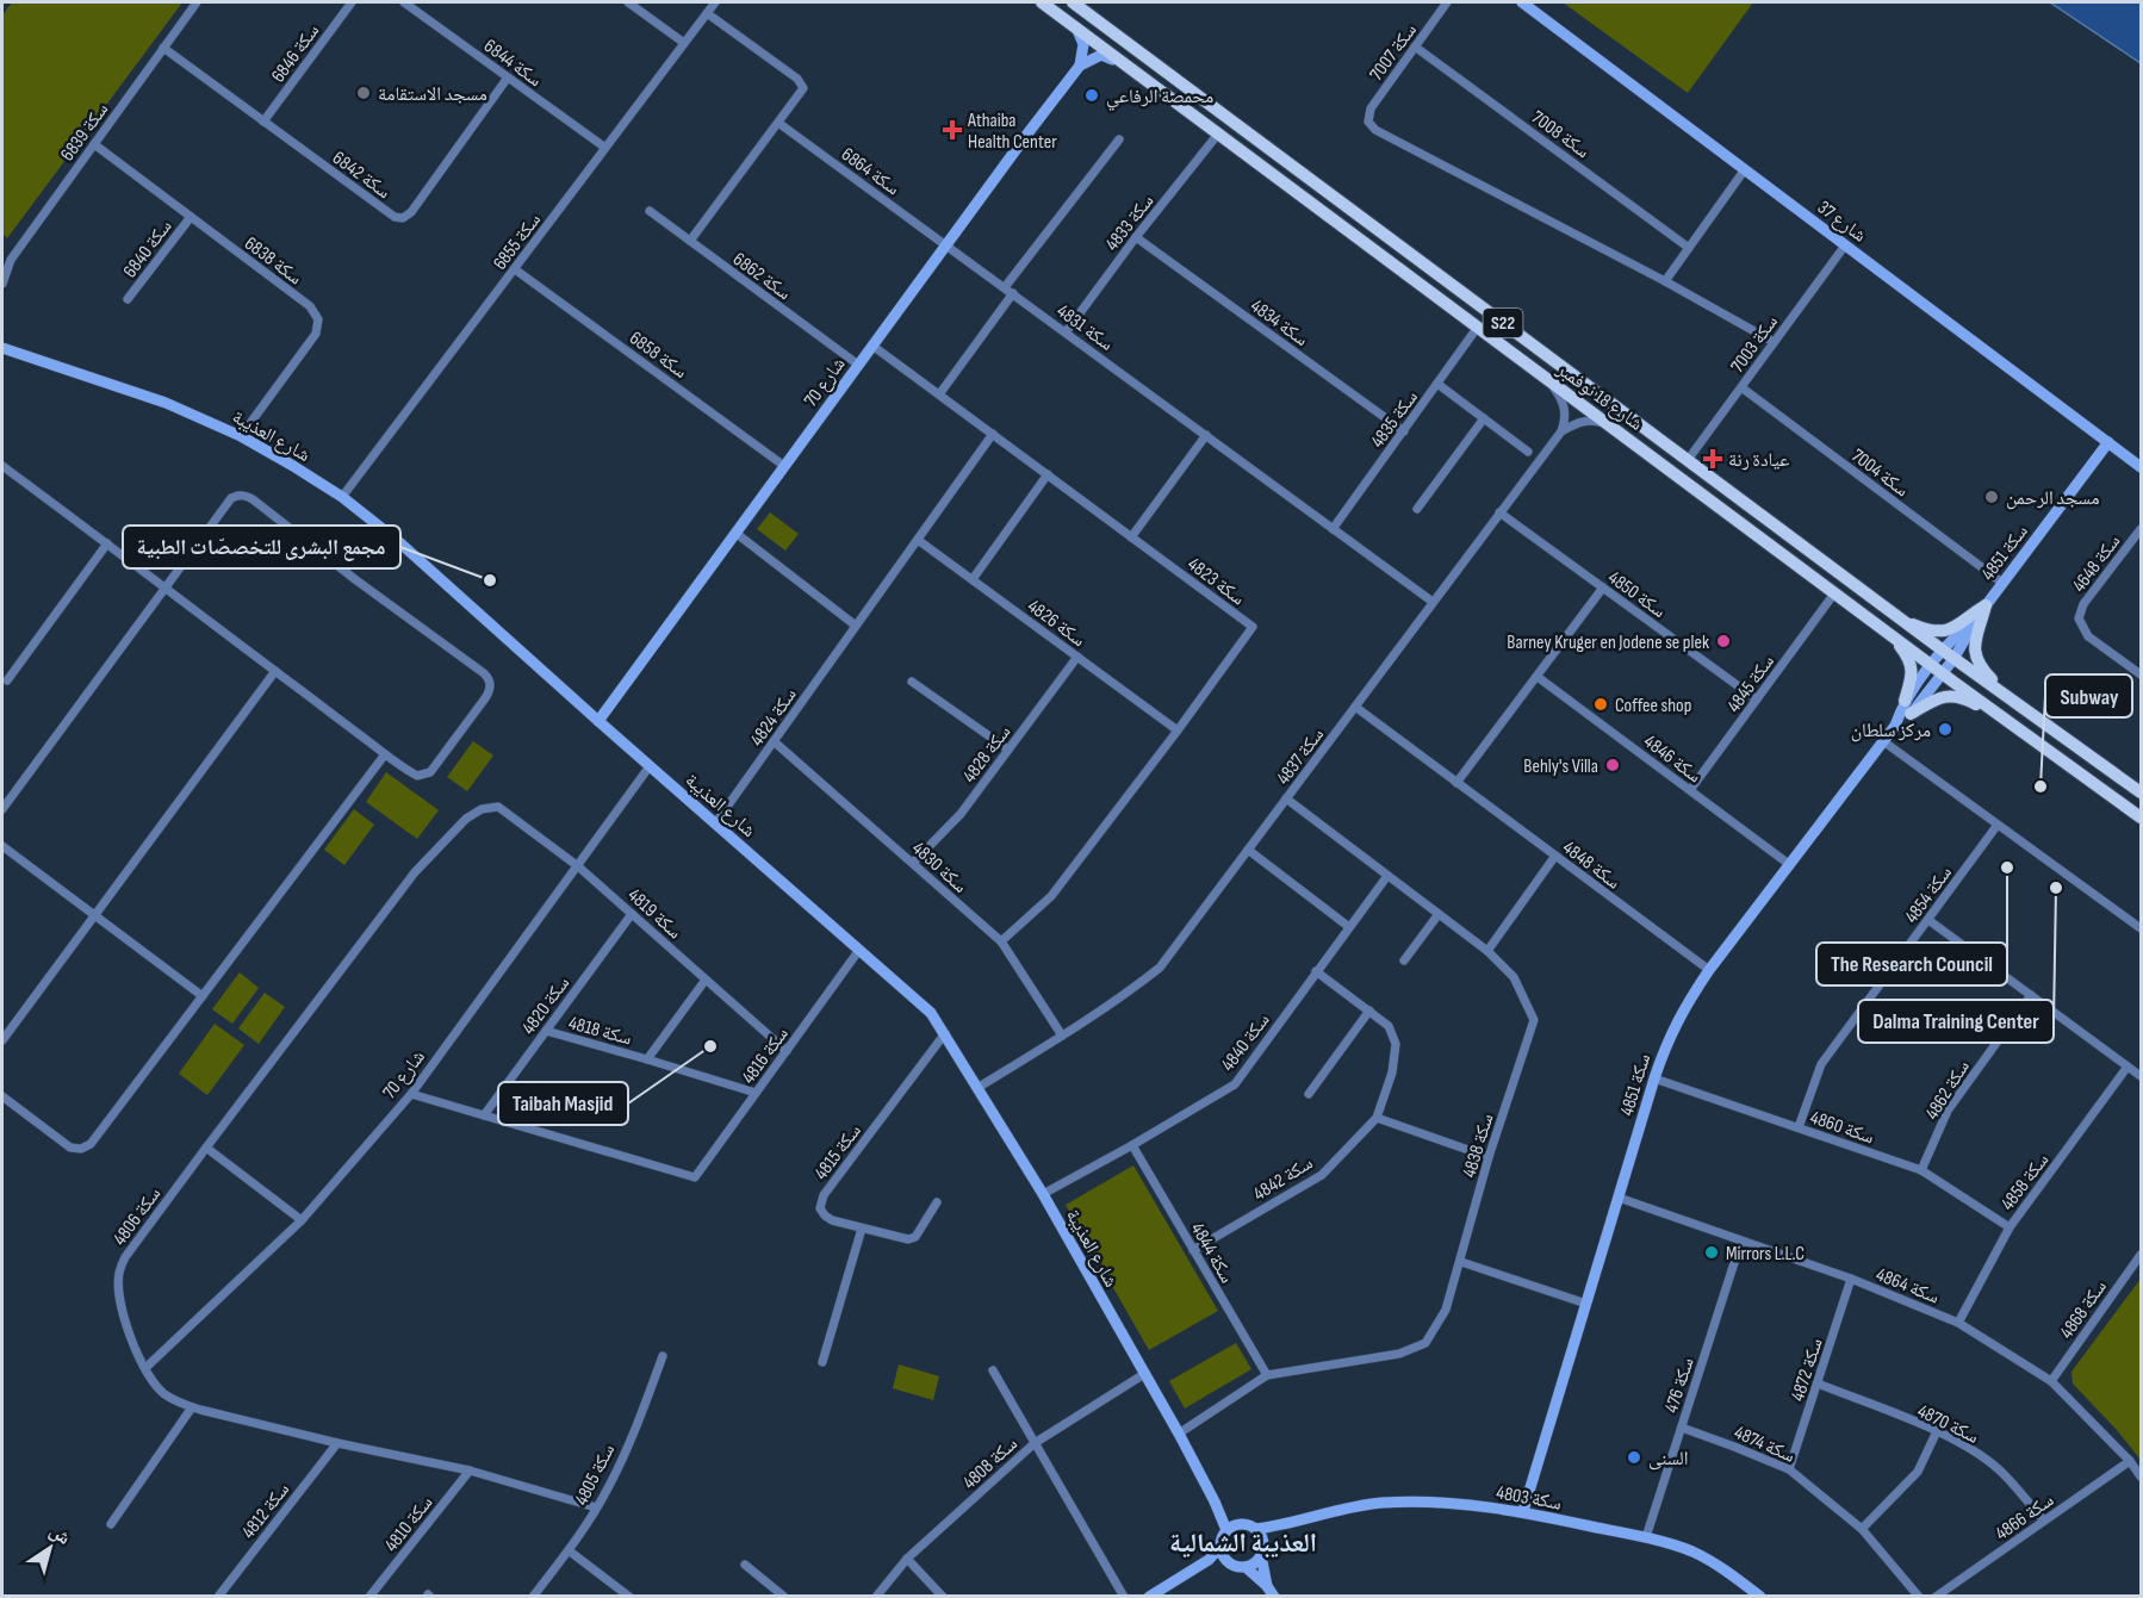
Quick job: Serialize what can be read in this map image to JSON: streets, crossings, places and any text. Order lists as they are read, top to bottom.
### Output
{
  "streets": {
    "main road": ["S22", "شارع 18 نوفمبر"],
    "street": [
      "سكة 7007",
      "سكة 6846",
      "سكة 6844",
      "سكة 6839",
      "سكة 7008",
      "سكة 6864",
      "سكة 6842",
      "شارع 37",
      "سكة 4833",
      "سكة 6855",
      "سكة 6840",
      "سكة 6838",
      "سكة 6862",
      "سكة 4834",
      "سكة 4831",
      "سكة 7003",
      "سكة 6858",
      "شارع 70",
      "سكة 4835",
      "شارع العذيبة",
      "سكة 7004",
      "سكة 4851",
      "سكة 4648",
      "سكة 4823",
      "سكة 4850",
      "سكة 4826",
      "سكة 4845",
      "سكة 4824",
      "سكة 4828",
      "سكة 4837",
      "سكة 4846",
      "سكة 4848",
      "سكة 4830",
      "سكة 4854",
      "سكة 4819",
      "سكة 4820",
      "سكة 4818",
      "سكة 4840",
      "سكة 4816",
      "سكة 4862",
      "سكة 4860",
      "سكة 4838",
      "سكة 4815",
      "سكة 4842",
      "سكة 4858",
      "سكة 4806",
      "سكة 4844",
      "سكة 4864",
      "سكة 4868",
      "سكة 4872",
      "سكة 476",
      "سكة 4870",
      "سكة 4874",
      "سكة 4808",
      "سكة 4805",
      "سكة 4803",
      "سكة 4812",
      "سكة 4866",
      "سكة 4810"
    ]
  },
  "crossings": [
    ["سكة 7007", "سكة 7008"],
    ["سكة 6846", "سكة 6842"],
    ["سكة 6844", "سكة 6842"],
    ["سكة 6844", "سكة 6855"],
    ["سكة 6839", "سكة 6842"],
    ["سكة 6839", "سكة 6838"],
    ["سكة 6864", "سكة 4831"],
    ["سكة 6864", "شارع 70"],
    ["شارع 37", "سكة 7003"],
    ["شارع 37", "سكة 4851"],
    ["سكة 4833", "سكة 4834"],
    ["سكة 4833", "سكة 4831"],
    ["سكة 4833", "شارع 18 نوفمبر"],
    ["سكة 6855", "سكة 6858"],
    ["سكة 6855", "شارع العذيبة"],
    ["سكة 6840", "سكة 6838"],
    ["سكة 6838", "شارع العذيبة"],
    ["سكة 6862", "شارع 70"],
    ["سكة 4834", "سكة 4835"],
    ["سكة 4831", "شارع 70"],
    ["سكة 4831", "سكة 4835"],
    ["سكة 4831", "سكة 4837"],
    ["سكة 7003", "شارع 18 نوفمبر"],
    ["سكة 7003", "سكة 7004"],
    ["سكة 6858", "شارع 70"],
    ["شارع 70", "شارع العذيبة"],
    ["شارع 70", "سكة 4823"],
    ["شارع 70", "سكة 4819"],
    ["شارع 70", "سكة 4806"],
    ["شارع 18 نوفمبر", "سكة 4835"],
    ["شارع 18 نوفمبر", "سكة 4851"],
    ["شارع 18 نوفمبر", "سكة 4845"],
    ["شارع العذيبة", "سكة 4824"],
    ["شارع العذيبة", "سكة 4837"],
    ["شارع العذيبة", "سكة 4840"],
    ["شارع العذيبة", "سكة 4816"],
    ["شارع العذيبة", "سكة 4838"],
    ["شارع العذيبة", "سكة 4815"],
    ["شارع العذيبة", "سكة 4808"],
    ["شارع العذيبة", "سكة 4803"],
    ["سكة 7004", "سكة 4851"],
    ["سكة 4851", "سكة 4846"],
    ["سكة 4851", "سكة 4848"],
    ["سكة 4851", "سكة 4860"],
    ["سكة 4851", "سكة 4864"],
    ["سكة 4851", "سكة 4803"],
    ["سكة 4823", "سكة 4826"],
    ["سكة 4823", "سكة 4824"],
    ["سكة 4823", "سكة 4830"],
    ["سكة 4850", "سكة 4845"],
    ["سكة 4850", "سكة 4837"],
    ["سكة 4826", "سكة 4824"],
    ["سكة 4826", "سكة 4828"],
    ["سكة 4845", "سكة 4846"],
    ["سكة 4824", "سكة 4830"],
    ["سكة 4828", "سكة 4830"],
    ["سكة 4837", "سكة 4848"],
    ["سكة 4837", "سكة 4830"],
    ["سكة 4837", "سكة 4838"],
    ["سكة 4854", "سكة 4860"],
    ["سكة 4819", "سكة 4820"],
    ["سكة 4819", "سكة 4818"],
    ["سكة 4819", "سكة 4816"],
    ["سكة 4819", "سكة 4806"],
    ["سكة 4820", "سكة 4818"],
    ["سكة 4820", "سكة 4816"],
    ["سكة 4818", "سكة 4816"],
    ["سكة 4840", "سكة 4838"],
    ["سكة 4840", "سكة 4842"],
    ["سكة 4840", "سكة 4844"],
    ["سكة 4862", "سكة 4860"],
    ["سكة 4860", "سكة 4858"],
    ["سكة 4838", "سكة 4844"],
    ["سكة 4842", "سكة 4844"],
    ["سكة 4858", "سكة 4864"],
    ["سكة 4806", "سكة 4805"],
    ["سكة 4806", "سكة 4812"],
    ["سكة 4806", "سكة 4810"],
    ["سكة 4864", "سكة 4868"],
    ["سكة 4864", "سكة 4872"],
    ["سكة 4864", "سكة 476"],
    ["سكة 4864", "سكة 4866"],
    ["سكة 4872", "سكة 4870"],
    ["سكة 4872", "سكة 4874"],
    ["سكة 476", "سكة 4874"],
    ["سكة 476", "سكة 4803"],
    ["سكة 4870", "سكة 4866"]
  ],
  "districts": ["العذيبة الشمالية"],
  "places": {
    "other": [
      "مسجد الاستقامة",
      "محمصة الرفاعي",
      "مسجد الرحمن",
      "مجمع البشرى للتخصصّات الطبية",
      "Barney Kruger en Jodene se plek",
      "Coffee shop",
      "مركز سلطان",
      "Behly's Villa",
      "Subway",
      "The Research Council",
      "Dalma Training Center",
      "Taibah Masjid",
      "Mirrors L.L.C",
      "السنى"
    ],
    "health": ["Athaiba Health Center", "عيادة رنة"]
  },
  "north": "top right"
}
